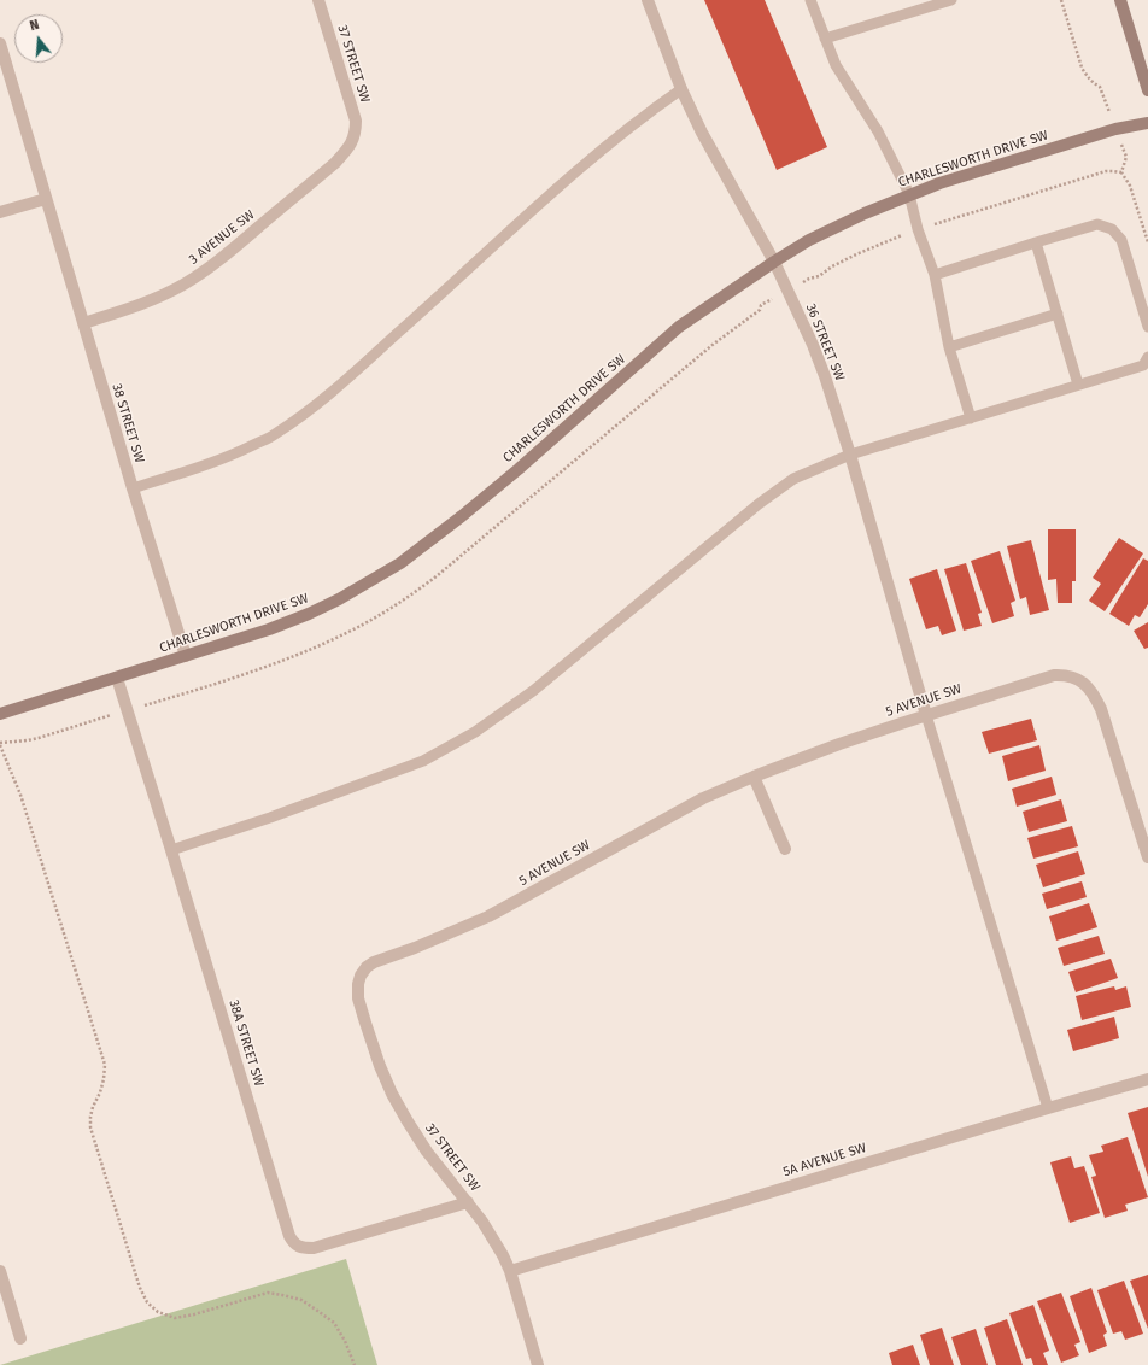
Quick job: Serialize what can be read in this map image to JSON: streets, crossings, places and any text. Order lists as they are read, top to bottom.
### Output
{
  "streets": {
    "street": [
      "37 STREET SW",
      "CHARLESWORTH DRIVE SW",
      "3 AVENUE SW",
      "36 STREET SW",
      "38 STREET SW",
      "5 AVENUE SW",
      "38A STREET SW",
      "5A AVENUE SW"
    ]
  },
  "crossings": [
    ["37 STREET SW", "3 AVENUE SW"],
    ["37 STREET SW", "5 AVENUE SW"],
    ["37 STREET SW", "38A STREET SW"],
    ["37 STREET SW", "5A AVENUE SW"],
    ["CHARLESWORTH DRIVE SW", "36 STREET SW"],
    ["CHARLESWORTH DRIVE SW", "38 STREET SW"],
    ["CHARLESWORTH DRIVE SW", "38A STREET SW"],
    ["3 AVENUE SW", "38 STREET SW"],
    ["36 STREET SW", "5 AVENUE SW"]
  ],
  "north": "top"
}
